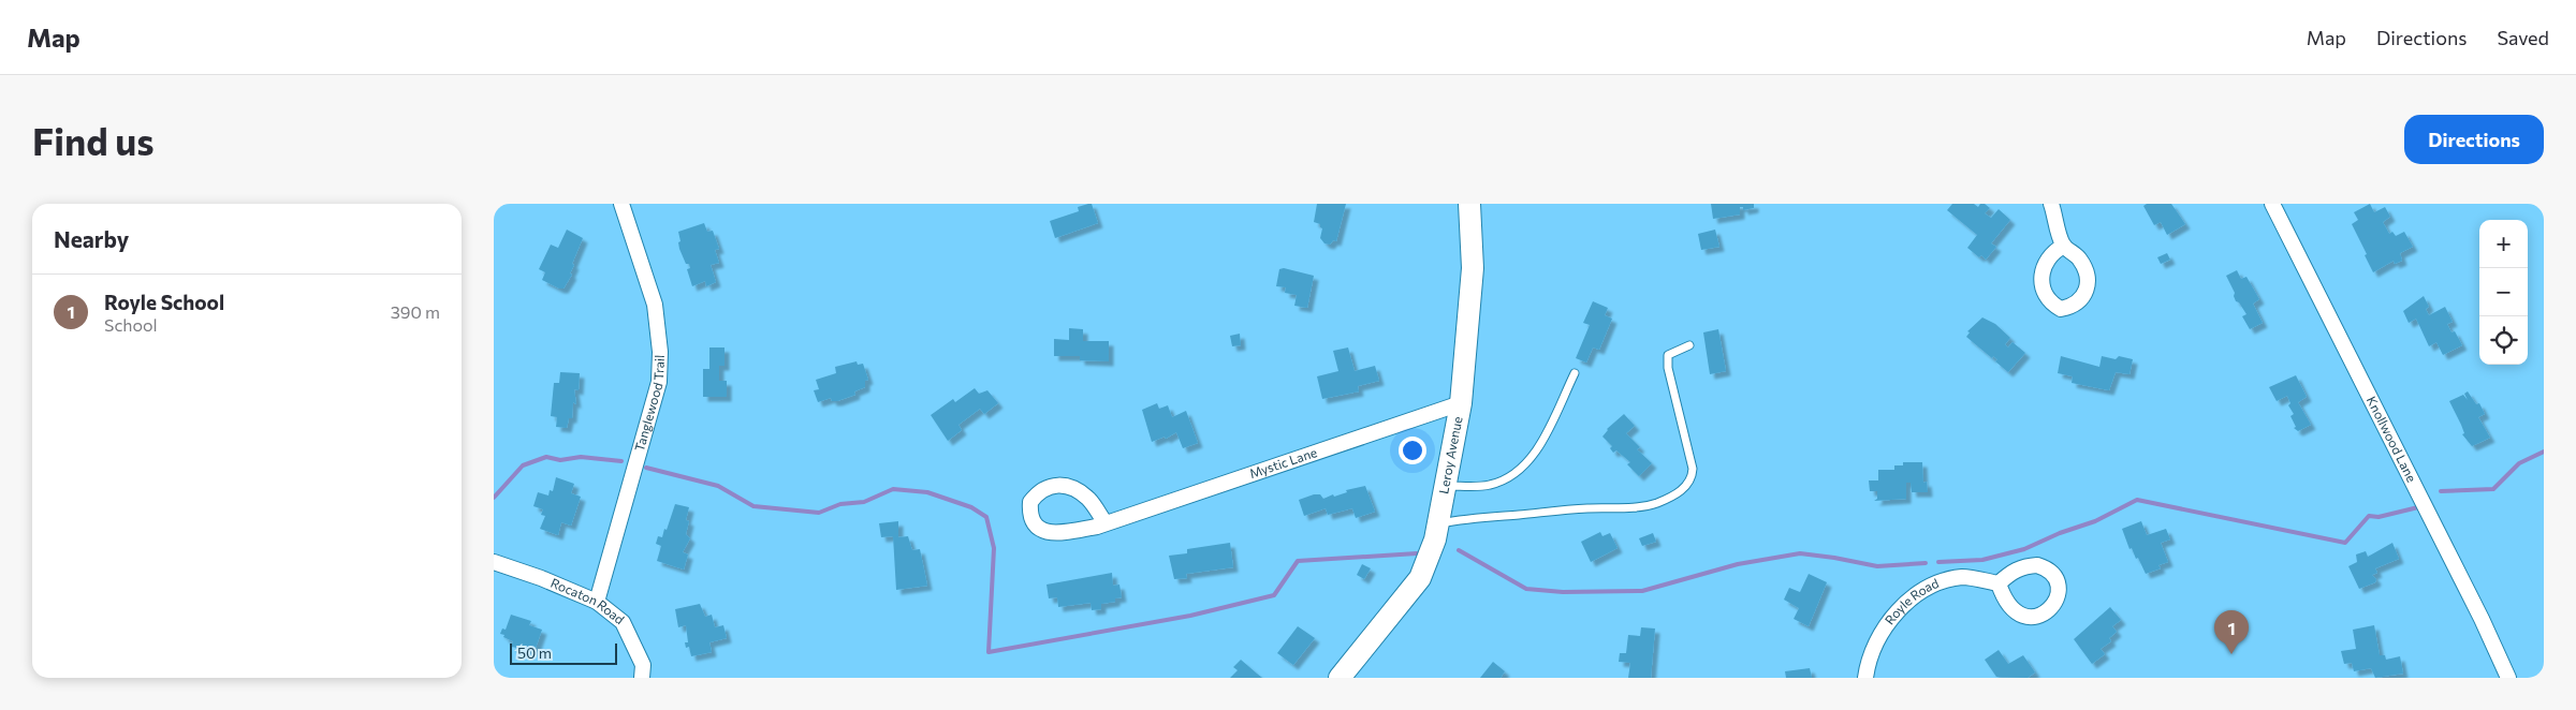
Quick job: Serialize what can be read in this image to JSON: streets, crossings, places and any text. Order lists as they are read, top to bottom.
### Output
{
  "streets": {
    "street": [
      "Tanglewood Trail",
      "Knollwood Lane",
      "Leroy Avenue",
      "Mystic Lane",
      "Rocaton Road",
      "Royle Road"
    ]
  },
  "crossings": [
    ["Tanglewood Trail", "Rocaton Road"],
    ["Leroy Avenue", "Mystic Lane"]
  ],
  "scale_bar": "50 m",
  "page": {
    "header": "Map",
    "nav": ["Map", "Directions", "Saved"],
    "buttons": "Directions",
    "title": "Find us",
    "heading": "Nearby",
    "map_buttons": ["+", "−"],
    "list": [
      {
        "mark": "1",
        "name": "Royle School",
        "note": "School",
        "value": "390 m"
      }
    ],
    "pins": "1",
    "scale": "50 m"
  }
}
